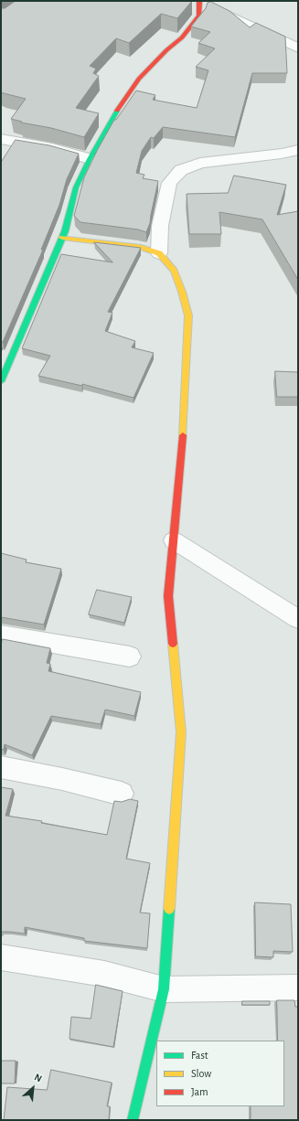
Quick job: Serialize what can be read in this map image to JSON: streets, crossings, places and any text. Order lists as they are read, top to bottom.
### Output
{
  "legend": ["Fast", "Slow", "Jam"],
  "north": "top right"
}
